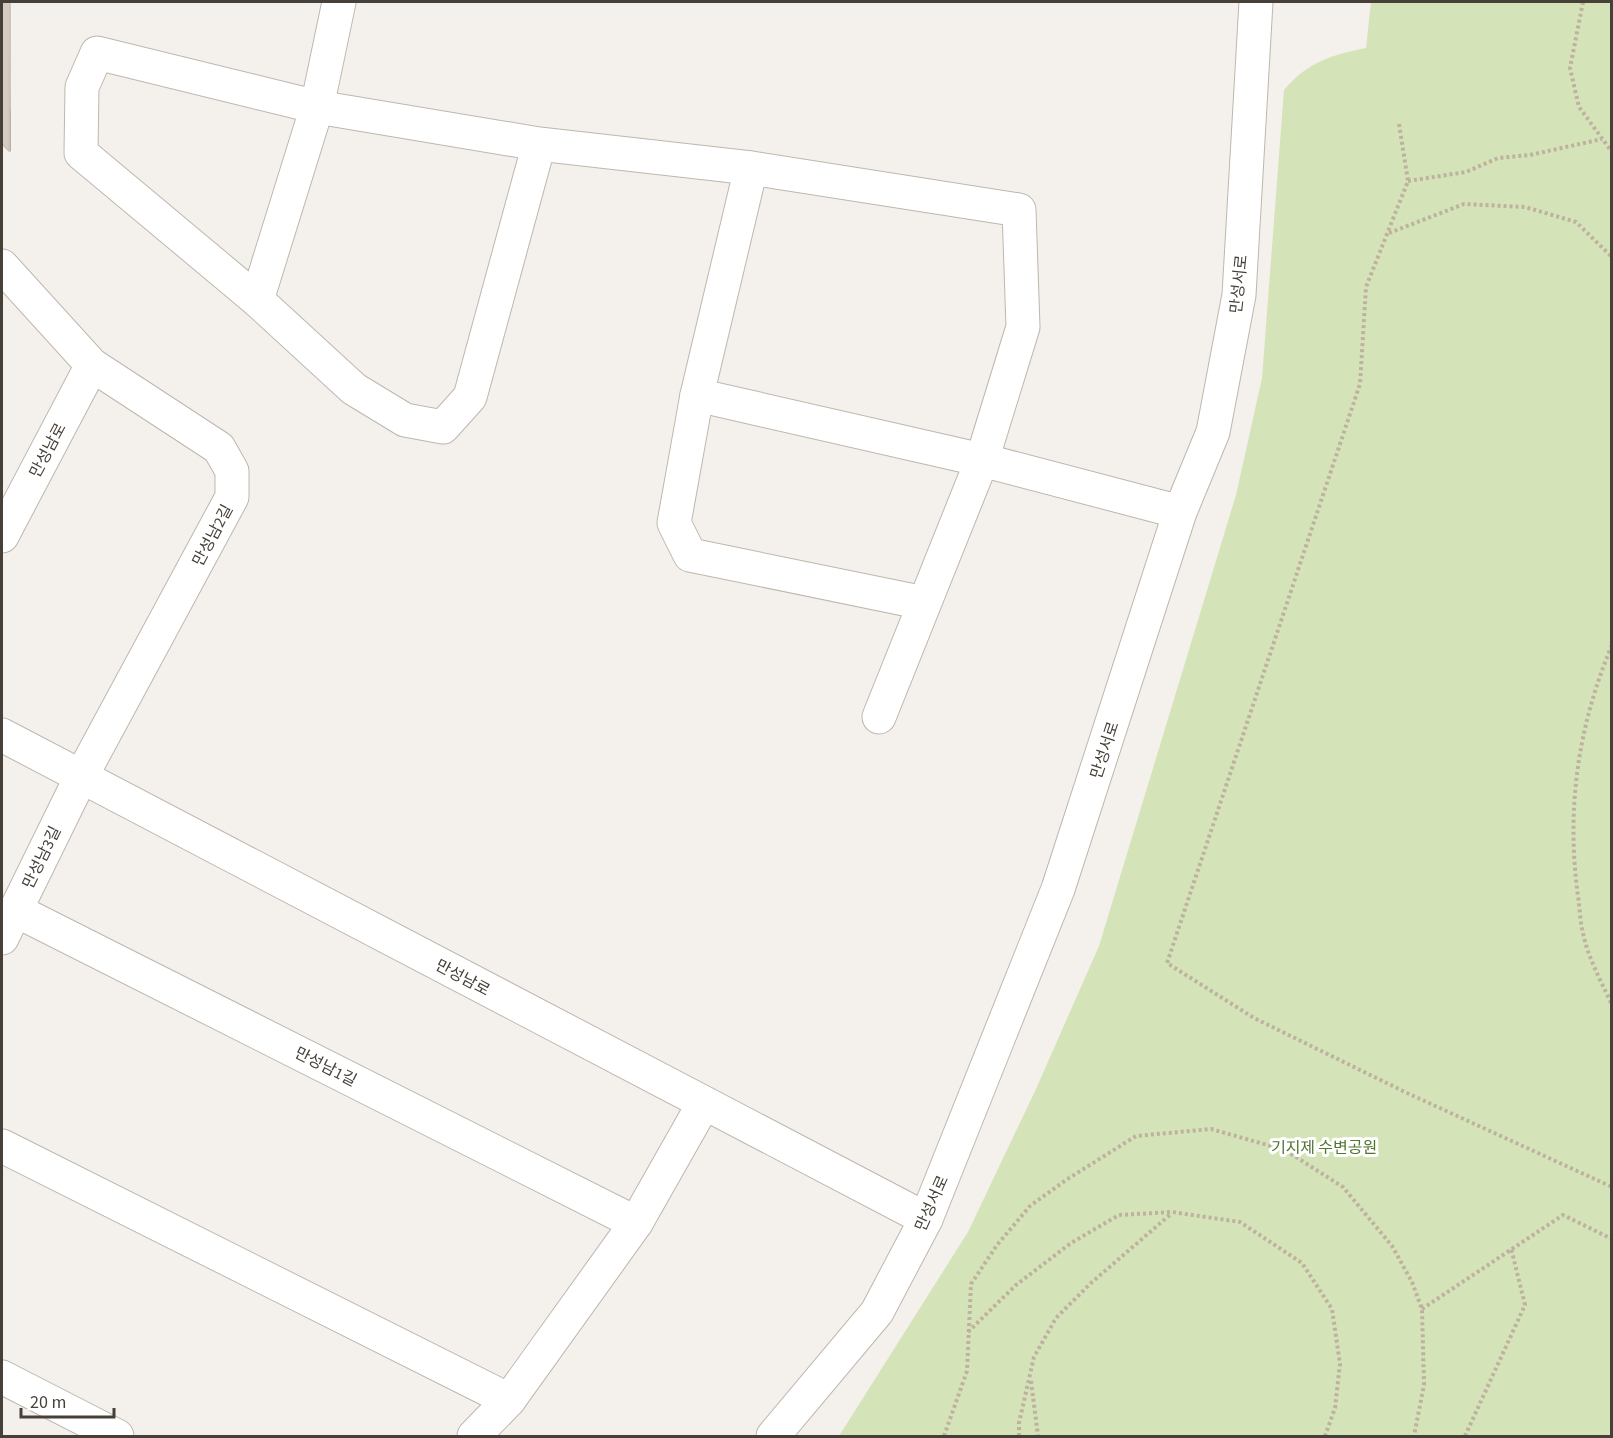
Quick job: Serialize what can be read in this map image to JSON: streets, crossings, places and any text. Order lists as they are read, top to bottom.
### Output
{
  "streets": {
    "street": [
      "만성서로",
      "만성남로",
      "만성남2길",
      "만성남3길",
      "만성남1길"
    ]
  },
  "crossings": [
    ["만성서로", "만성남로"],
    ["만성남로", "만성남2길"],
    ["만성남로", "만성남3길"],
    ["만성남2길", "만성남3길"],
    ["만성남3길", "만성남1길"]
  ],
  "parks": ["기지제 수변공원"],
  "scale_bar": "20 m"
}
